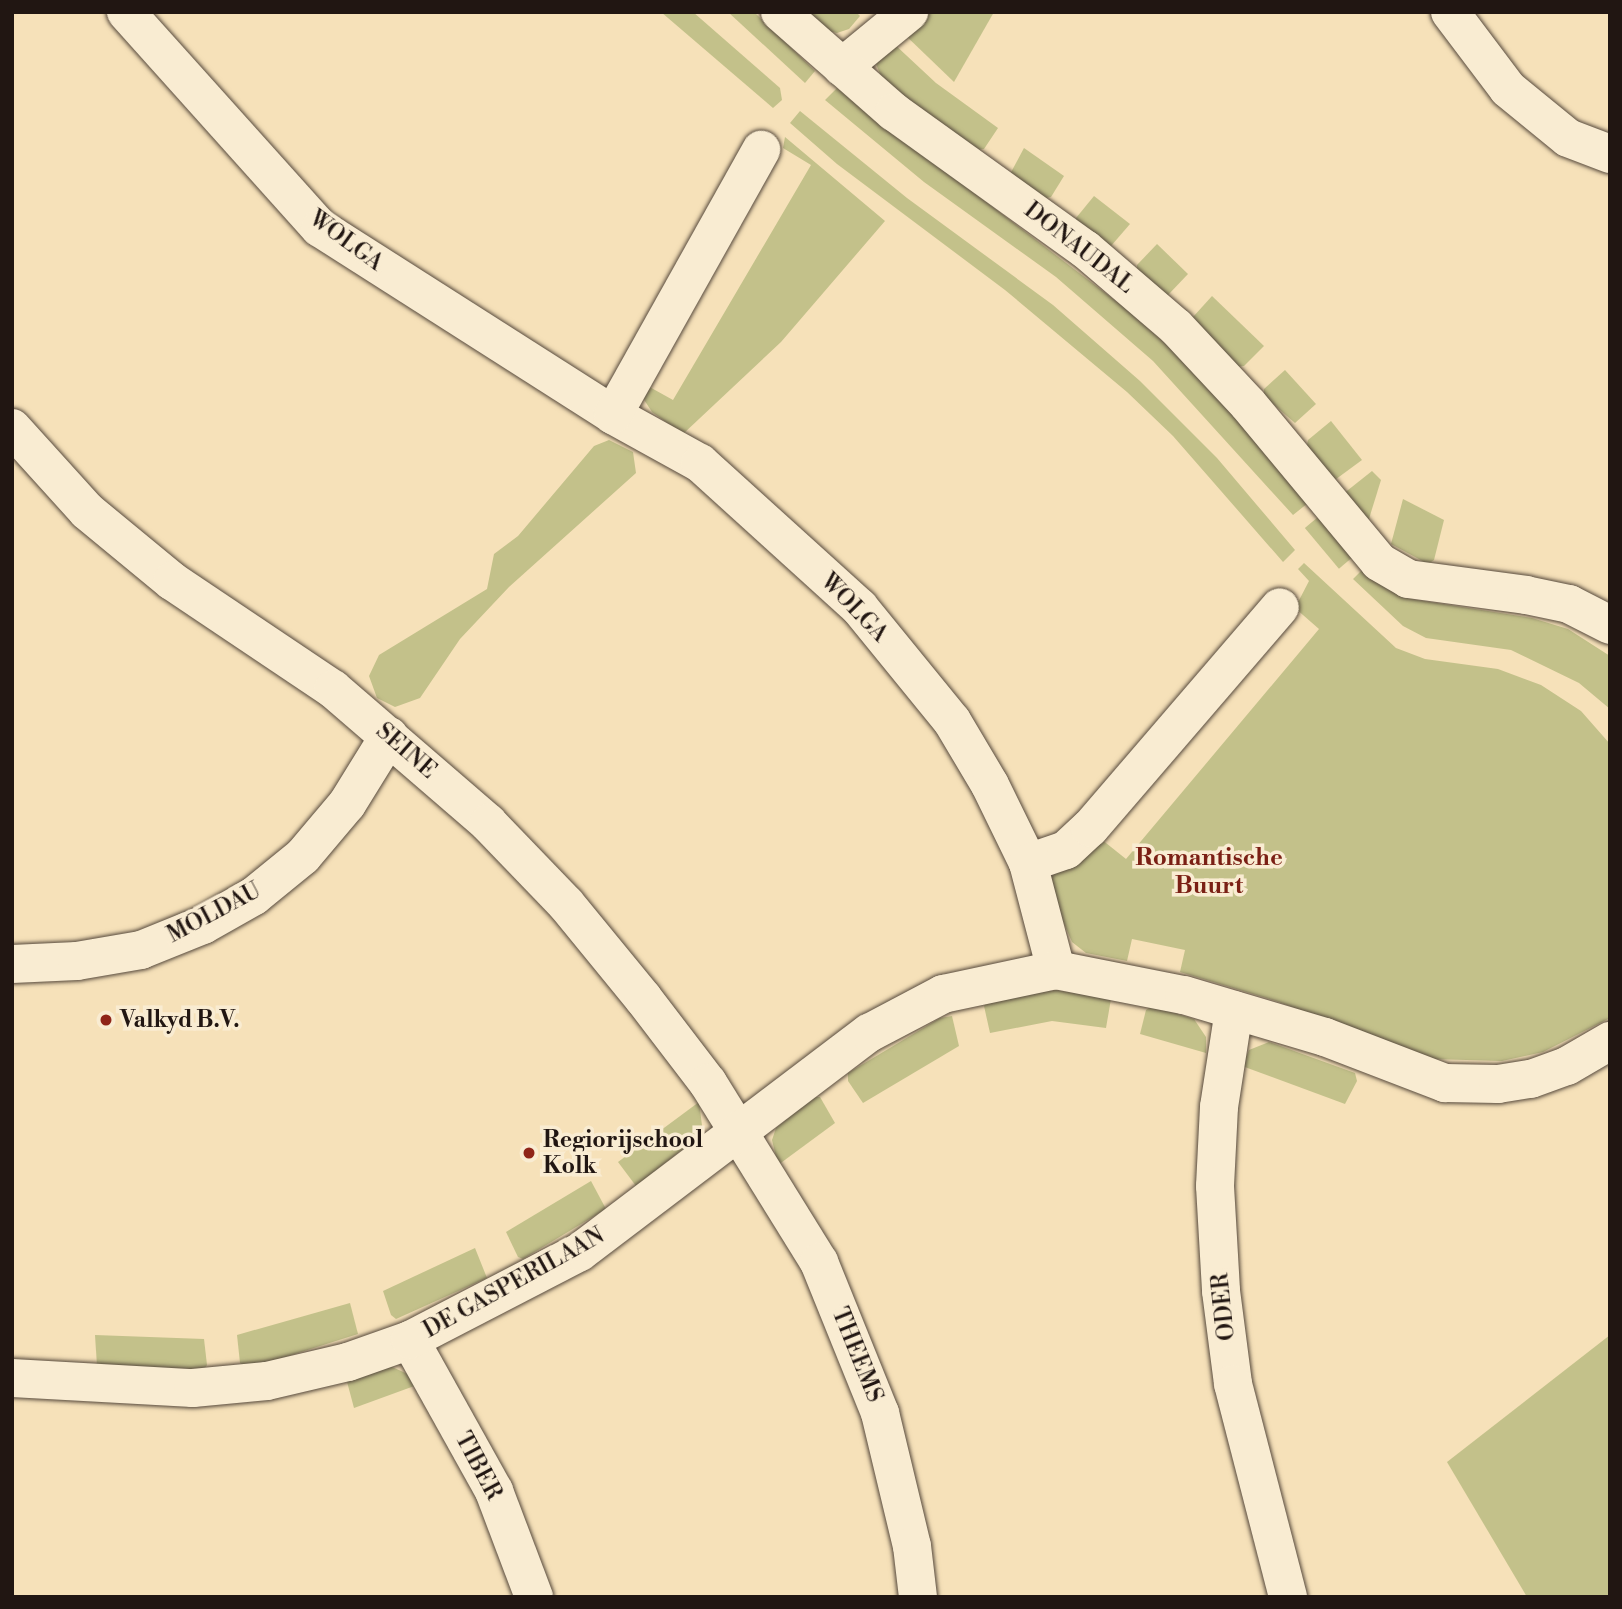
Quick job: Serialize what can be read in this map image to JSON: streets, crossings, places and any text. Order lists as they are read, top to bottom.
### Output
{
  "streets": {
    "street": [
      "WOLGA",
      "DONAUDAL",
      "SEINE",
      "MOLDAU",
      "DE GASPERILAAN",
      "ODER",
      "THEEMS",
      "TIBER"
    ]
  },
  "crossings": [
    ["WOLGA", "DE GASPERILAAN"],
    ["SEINE", "MOLDAU"],
    ["SEINE", "DE GASPERILAAN"],
    ["SEINE", "THEEMS"],
    ["DE GASPERILAAN", "ODER"],
    ["DE GASPERILAAN", "THEEMS"],
    ["DE GASPERILAAN", "TIBER"]
  ],
  "districts": ["Romantische Buurt"],
  "places": ["Valkyd B.V.", "Regiorijschool Kolk"]
}
